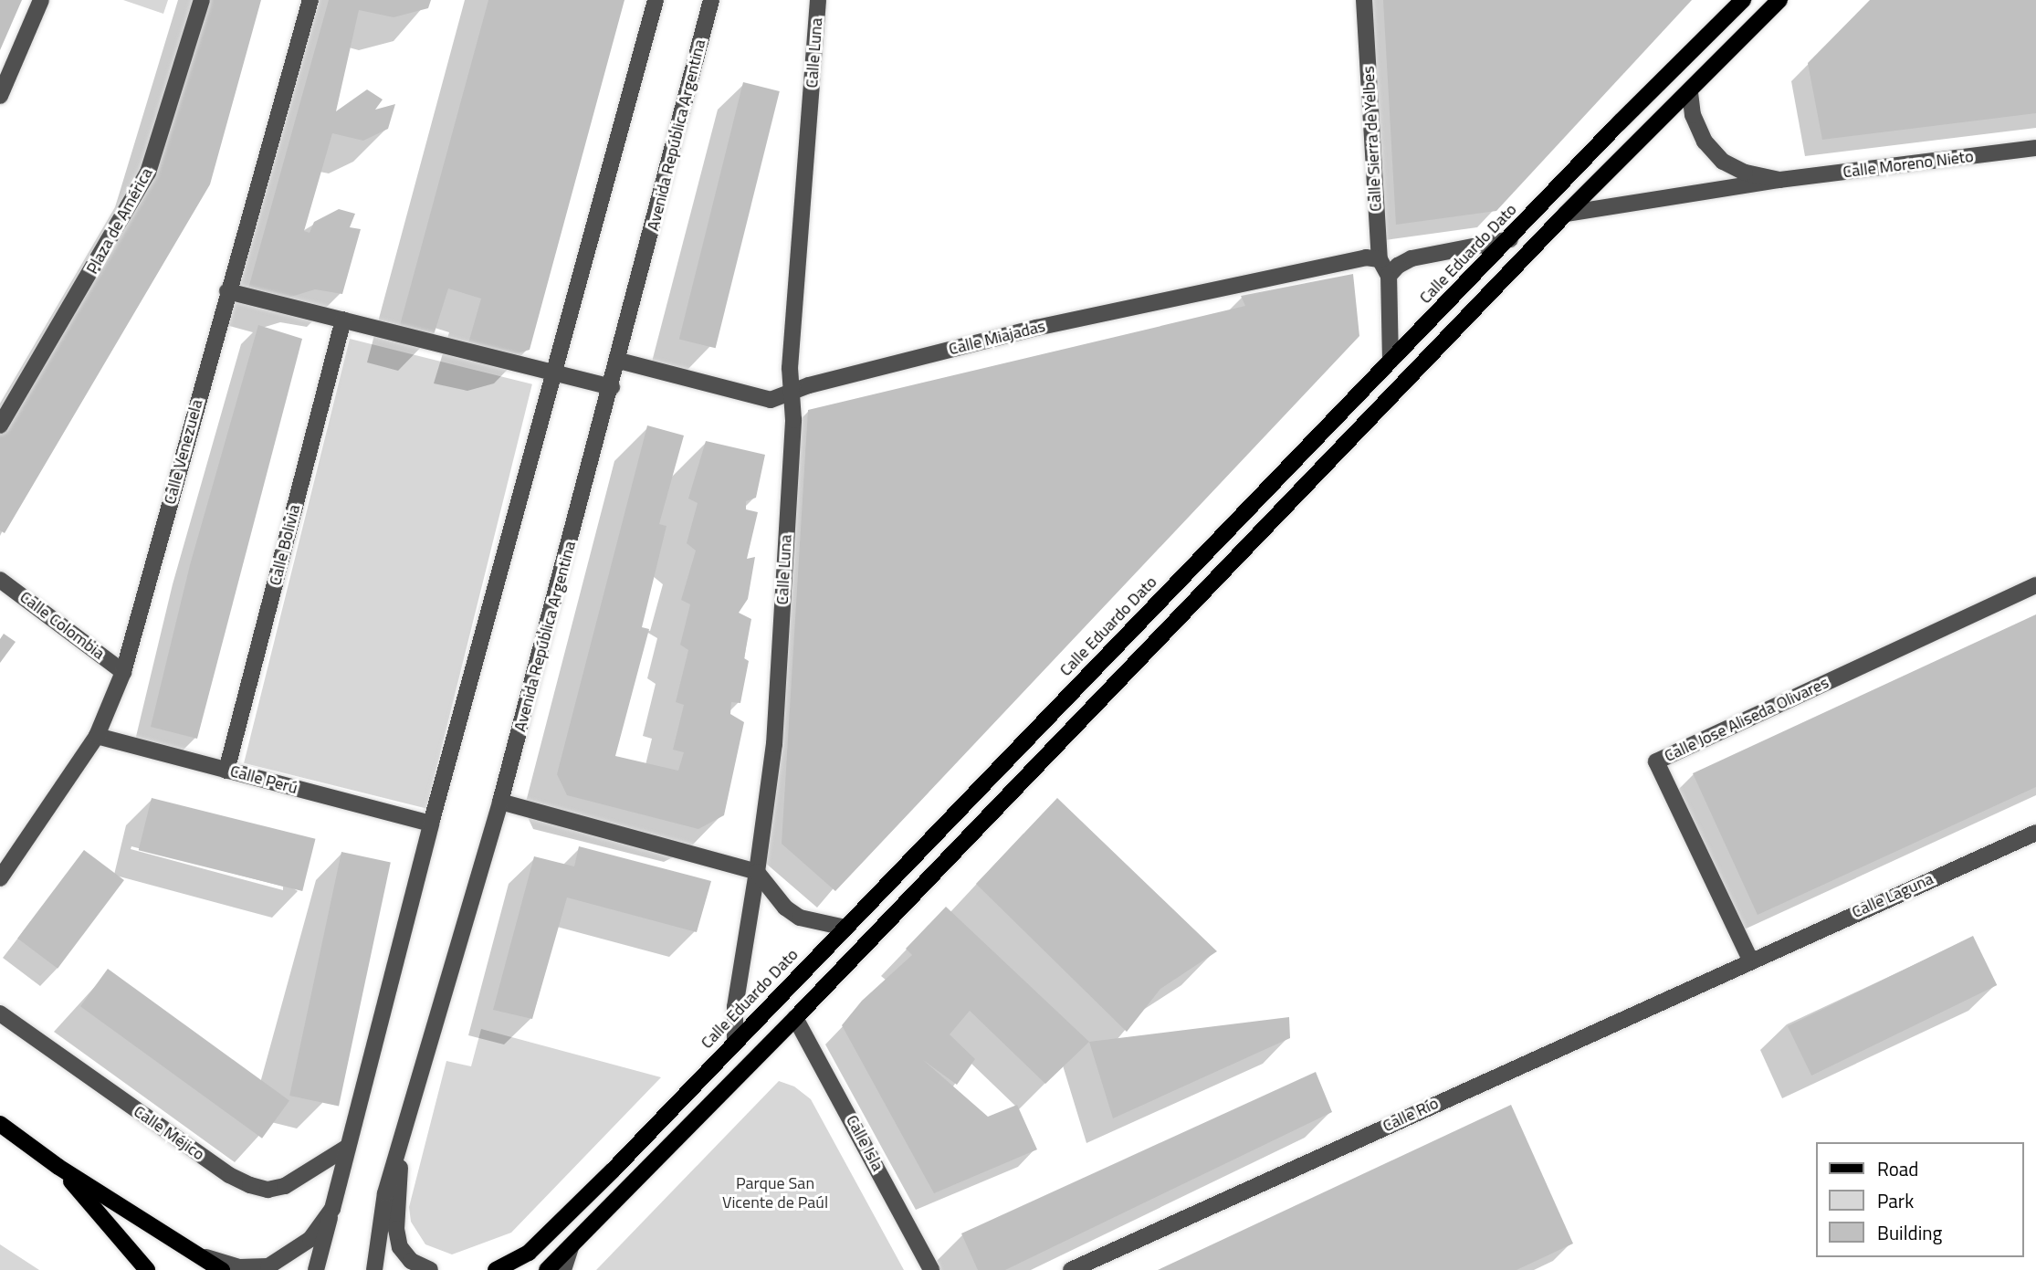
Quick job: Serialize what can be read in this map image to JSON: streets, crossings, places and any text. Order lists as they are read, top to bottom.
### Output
{
  "streets": {
    "main road": ["Calle Eduardo Dato"],
    "street": [
      "Calle Luna",
      "Avenida República Argentina",
      "Calle Sierra de Yelbes",
      "Calle Moreno Nieto",
      "Plaza de América",
      "Calle Miajadas",
      "Calle Venezuela",
      "Calle Bolivia",
      "Calle Colombia",
      "Calle Jose Aliseda Olivares",
      "Calle Perú",
      "Calle Laguna",
      "Calle Río",
      "Calle Méjico",
      "Calle Isla"
    ]
  },
  "crossings": [
    ["Calle Luna", "Calle Eduardo Dato"],
    ["Calle Luna", "Calle Miajadas"],
    ["Avenida República Argentina", "Calle Miajadas"],
    ["Calle Sierra de Yelbes", "Calle Miajadas"],
    ["Calle Venezuela", "Calle Colombia"],
    ["Calle Venezuela", "Calle Perú"],
    ["Calle Bolivia", "Calle Perú"],
    ["Calle Jose Aliseda Olivares", "Calle Laguna"],
    ["Calle Jose Aliseda Olivares", "Calle Río"],
    ["Calle Laguna", "Calle Río"]
  ],
  "parks": ["Parque San Vicente de Paúl"],
  "legend": ["Road", "Park", "Building"]
}
